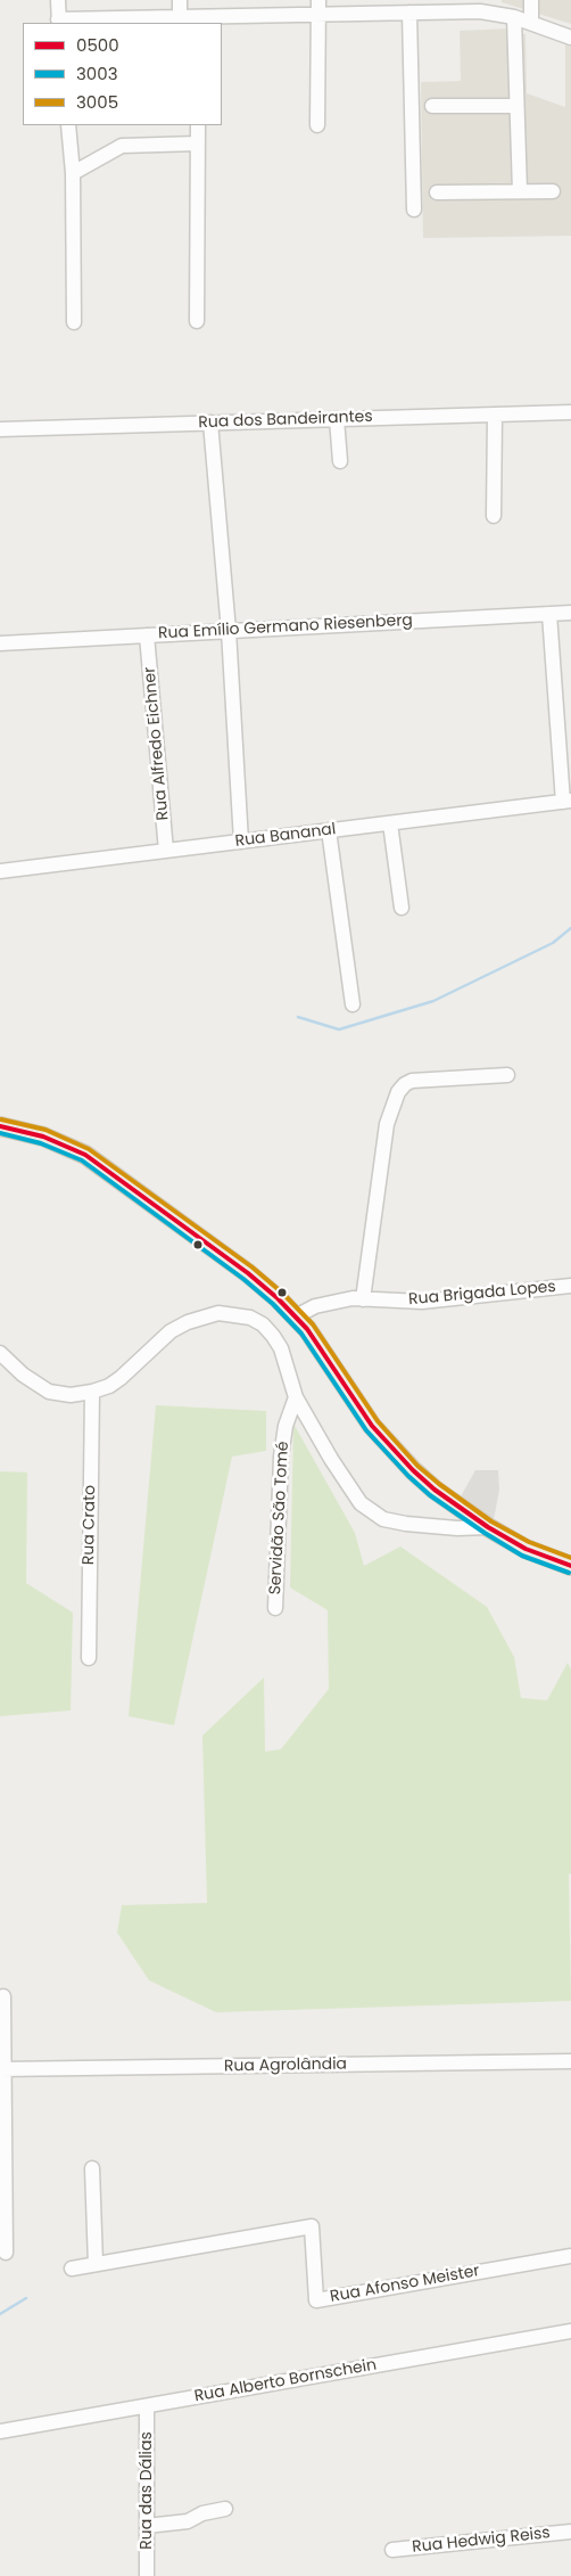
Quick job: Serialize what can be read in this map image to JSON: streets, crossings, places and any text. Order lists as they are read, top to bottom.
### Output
{
  "streets": {
    "street": [
      "Rua dos Bandeirantes",
      "Rua Emílio Germano Riesenberg",
      "Rua Alfredo Eichner",
      "Rua Bananal",
      "Rua Brigada Lopes",
      "Servidão São Tomé",
      "Rua Crato",
      "Rua Agrolândia",
      "Rua Afonso Meister",
      "Rua Alberto Bornschein",
      "Rua das Dálias",
      "Rua Hedwig Reiss"
    ]
  },
  "crossings": [
    ["Rua Emílio Germano Riesenberg", "Rua Alfredo Eichner"],
    ["Rua Alfredo Eichner", "Rua Bananal"],
    ["Rua Alberto Bornschein", "Rua das Dálias"]
  ],
  "lines": ["transit line 3005", "transit line 0500", "transit line 3003"],
  "legend": ["0500", "3003", "3005"]
}
